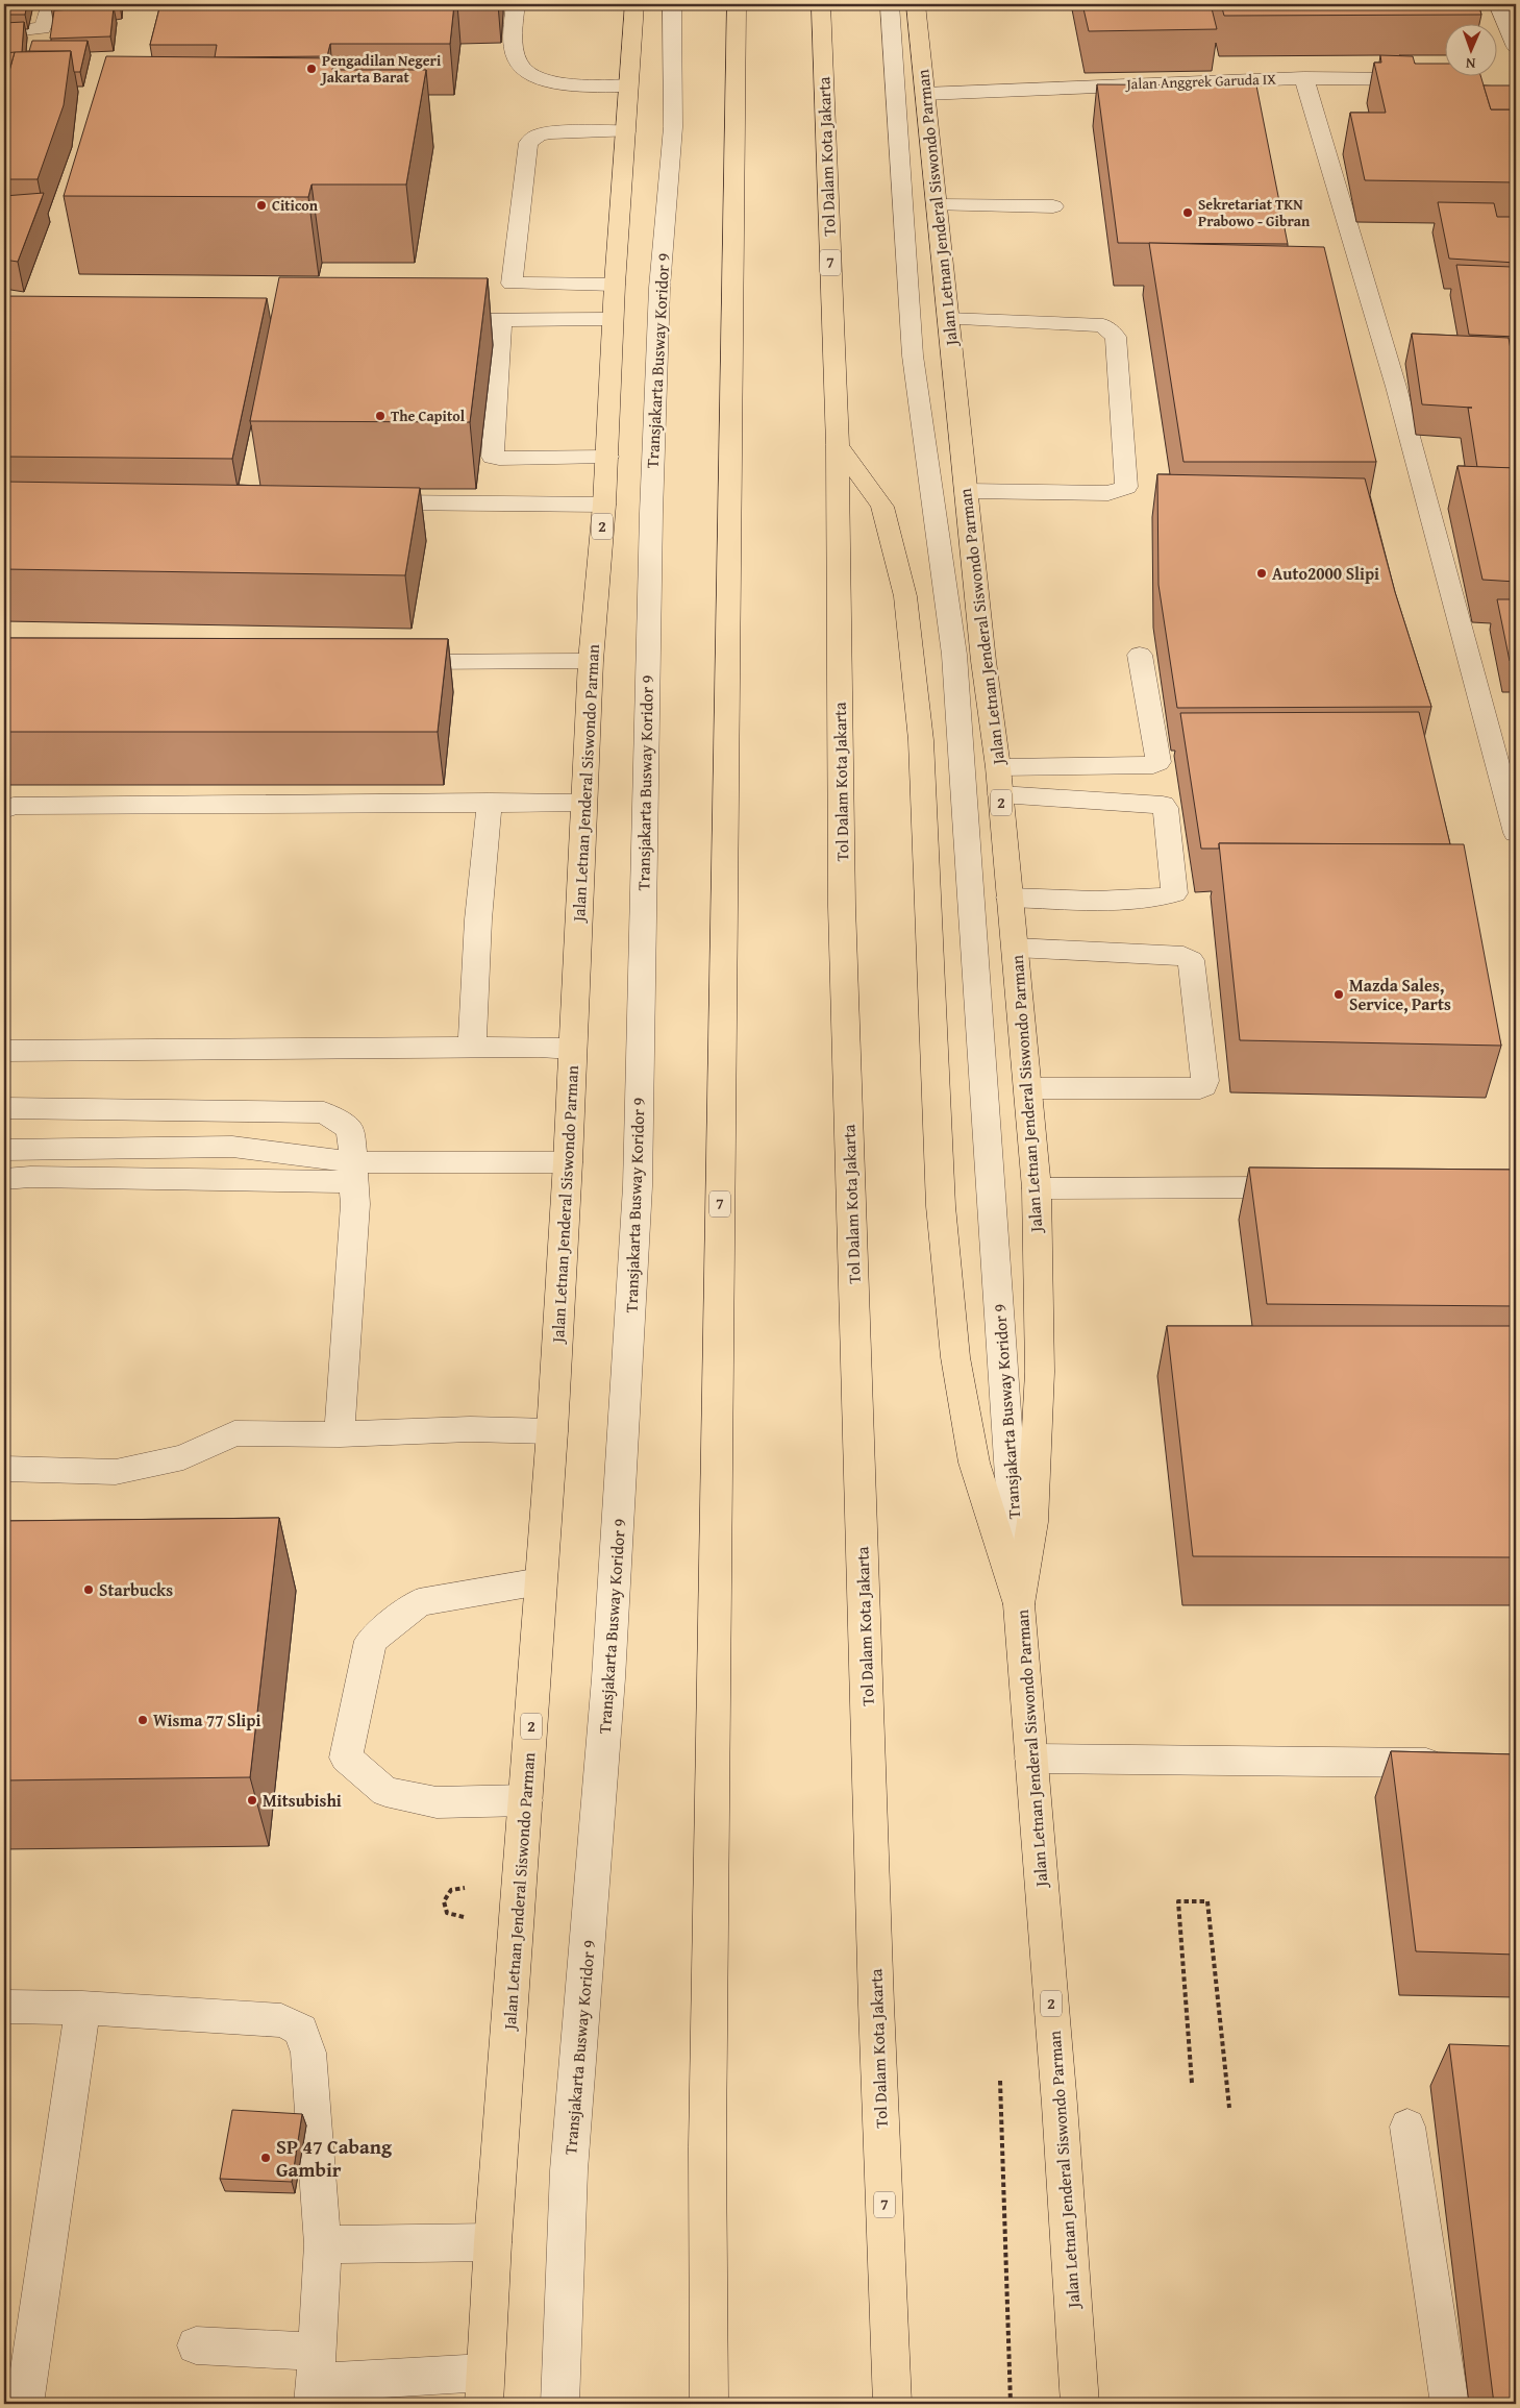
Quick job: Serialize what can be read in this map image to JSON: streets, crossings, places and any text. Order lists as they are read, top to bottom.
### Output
{
  "streets": {
    "highway": [
      "Tol Dalam Kota Jakarta",
      "Jalan Letnan Jenderal Siswondo Parman",
      "7",
      "2"
    ],
    "street": ["Jalan Anggrek Garuda IX", "Transjakarta Busway Koridor 9"]
  },
  "crossings": [
    ["Jalan Anggrek Garuda IX", "Jalan Letnan Jenderal Siswondo Parman"],
    ["Jalan Letnan Jenderal Siswondo Parman", "Transjakarta Busway Koridor 9"]
  ],
  "places": [
    "Pengadilan Negeri Jakarta Barat",
    "Citicon",
    "Sekretariat TKN Prabowo - Gibran",
    "The Capitol",
    "Auto2000 Slipi",
    "Mazda Sales, Service, Parts",
    "Starbucks",
    "Wisma 77 Slipi",
    "Mitsubishi",
    "SP 47 Cabang Gambir"
  ],
  "north": "bottom"
}
